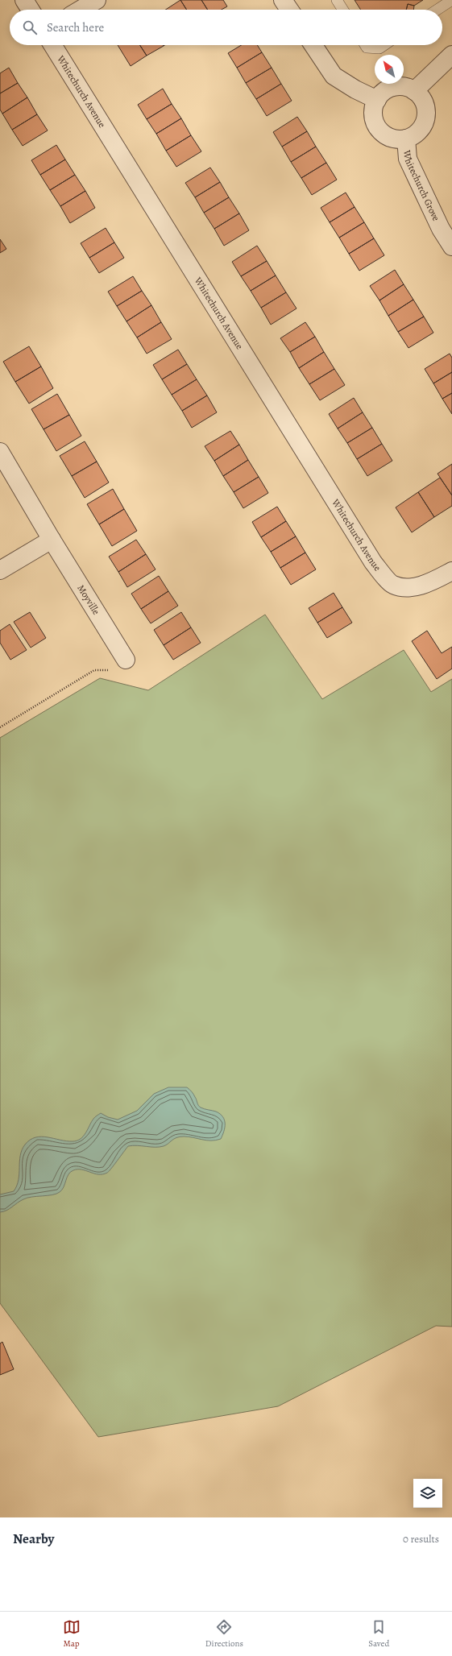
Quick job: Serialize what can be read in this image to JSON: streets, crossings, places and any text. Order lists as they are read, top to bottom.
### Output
{
  "streets": {
    "street": ["Whitechurch Avenue", "Whitechurch Grove", "Moyville"]
  },
  "north": "top left",
  "page": {
    "search": "Search here",
    "heading": ["Nearby", "0 results"],
    "nav": ["Map", "Directions", "Saved"]
  }
}
